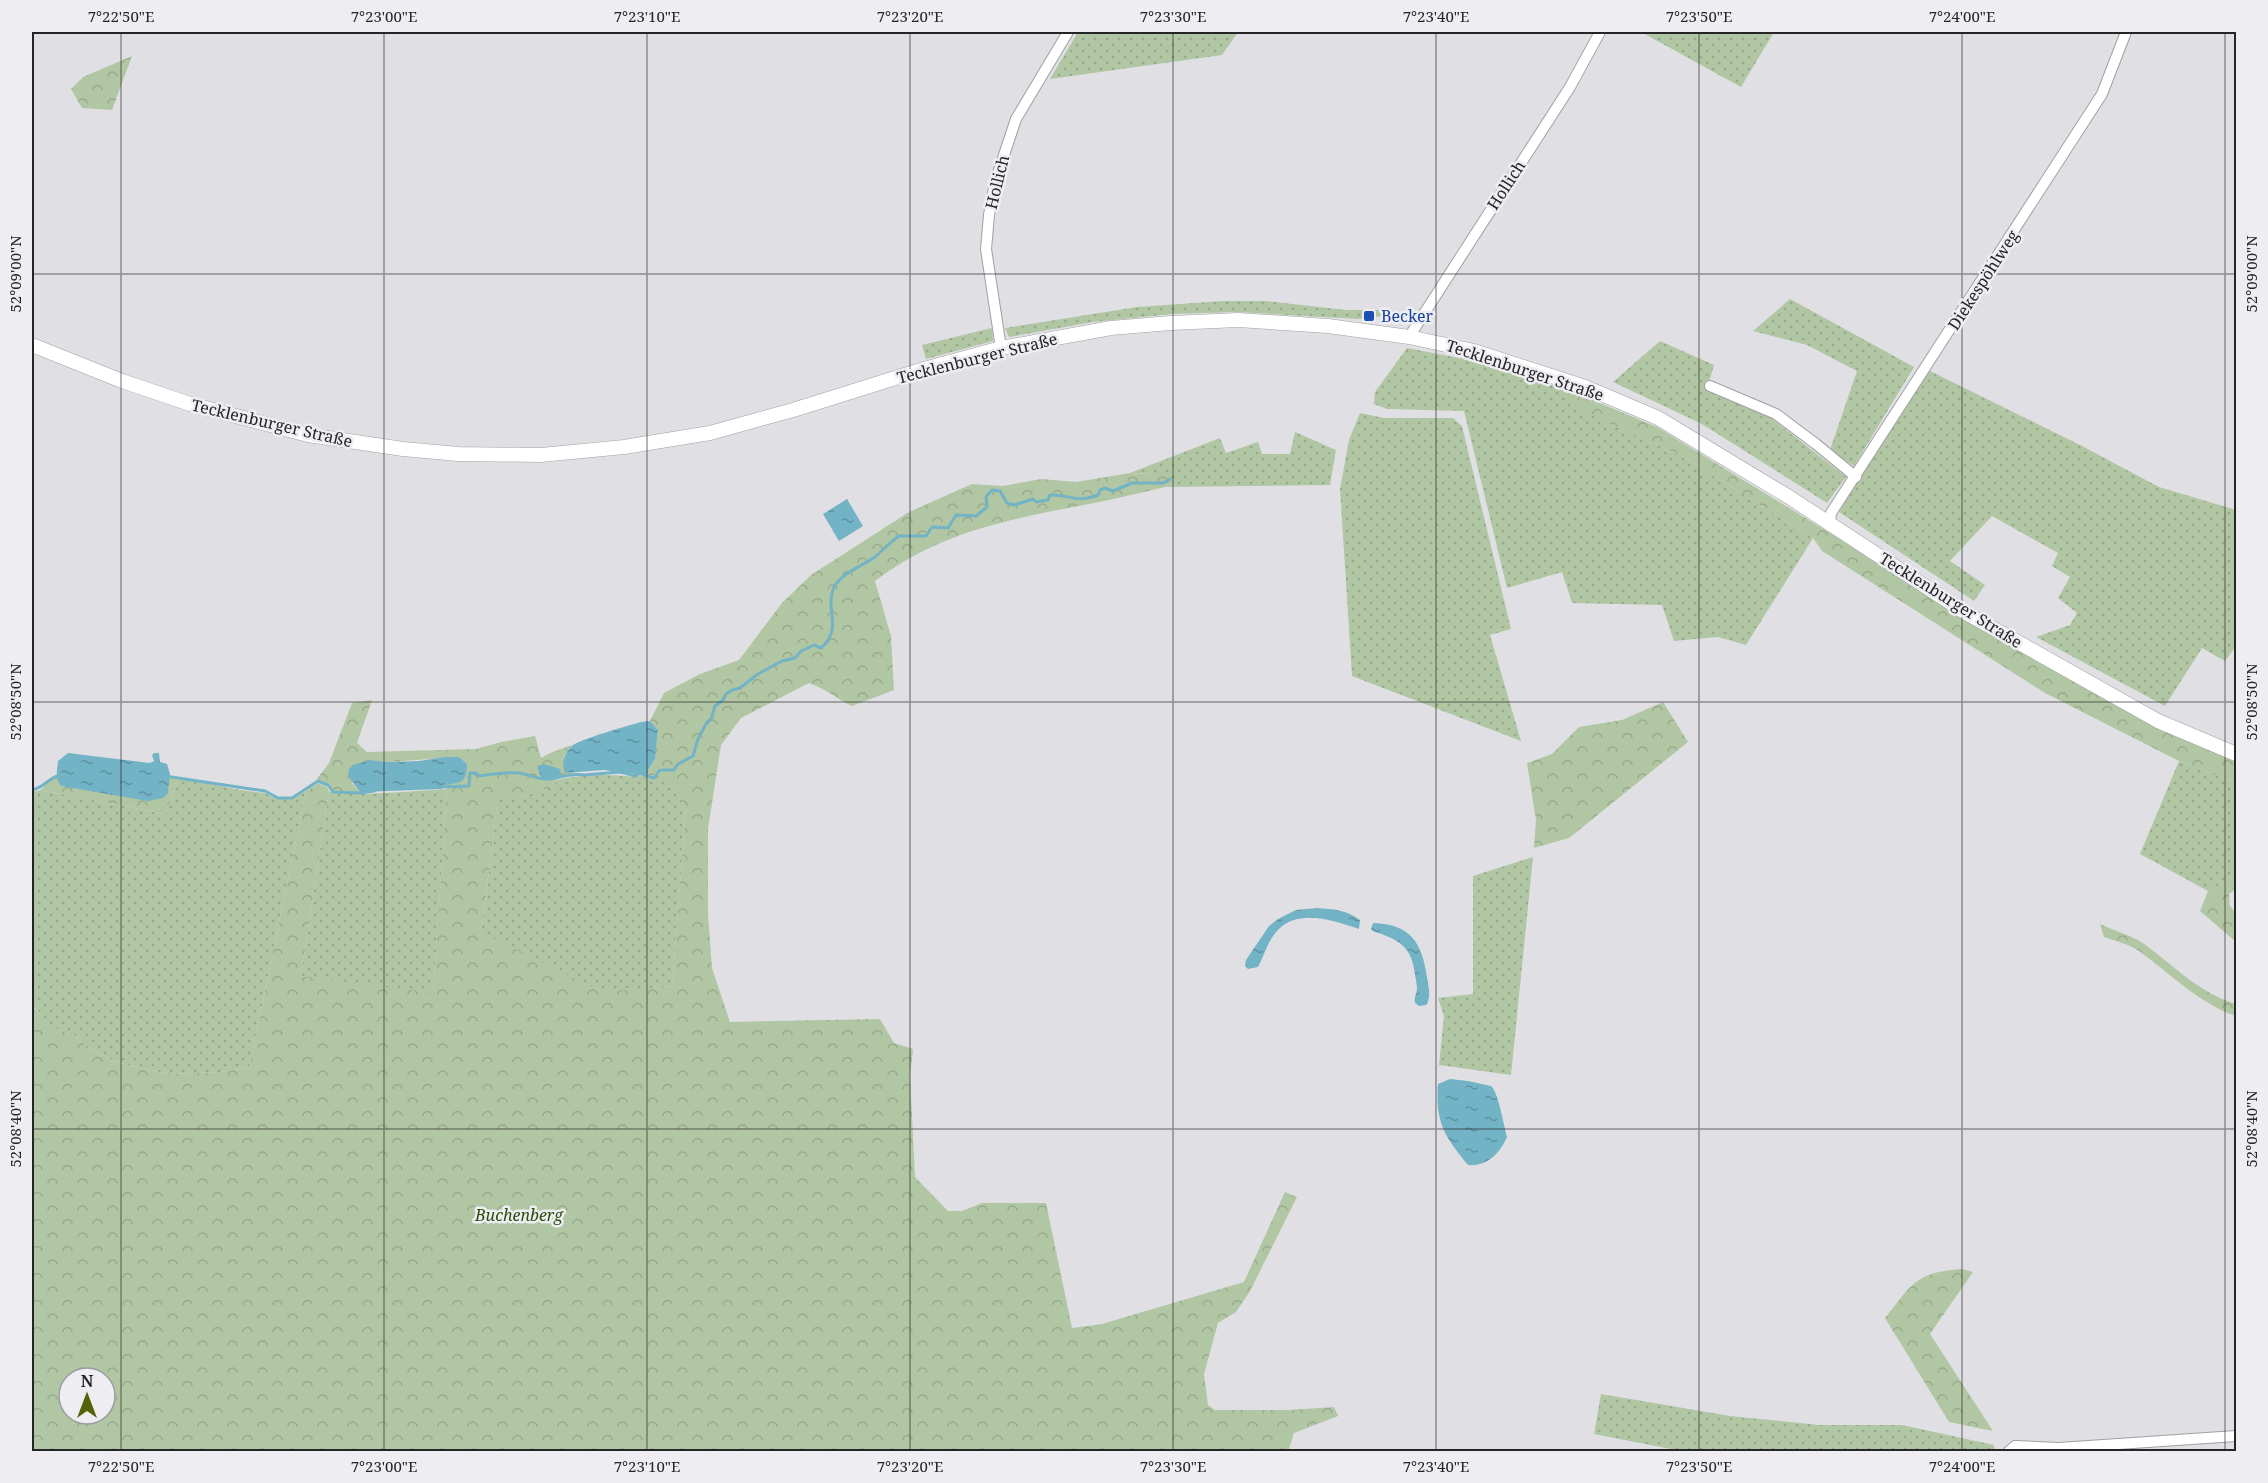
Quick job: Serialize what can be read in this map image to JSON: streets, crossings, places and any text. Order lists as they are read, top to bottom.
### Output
{
  "streets": {
    "main road": ["Tecklenburger Straße"],
    "street": ["Hollich", "Diekespöhlweg"]
  },
  "crossings": [
    ["Hollich", "Tecklenburger Straße"],
    ["Diekespöhlweg", "Tecklenburger Straße"]
  ],
  "parks": ["Buchenberg"],
  "places": {
    "transit": ["Becker"]
  },
  "north": "top",
  "coordinates": [
    "7°22'50\"E",
    "7°23'00\"E",
    "7°23'10\"E",
    "7°23'20\"E",
    "7°23'30\"E",
    "7°23'40\"E",
    "7°23'50\"E",
    "7°24'00\"E",
    "52°09'00\"N",
    "52°08'50\"N",
    "52°08'40\"N"
  ]
}
